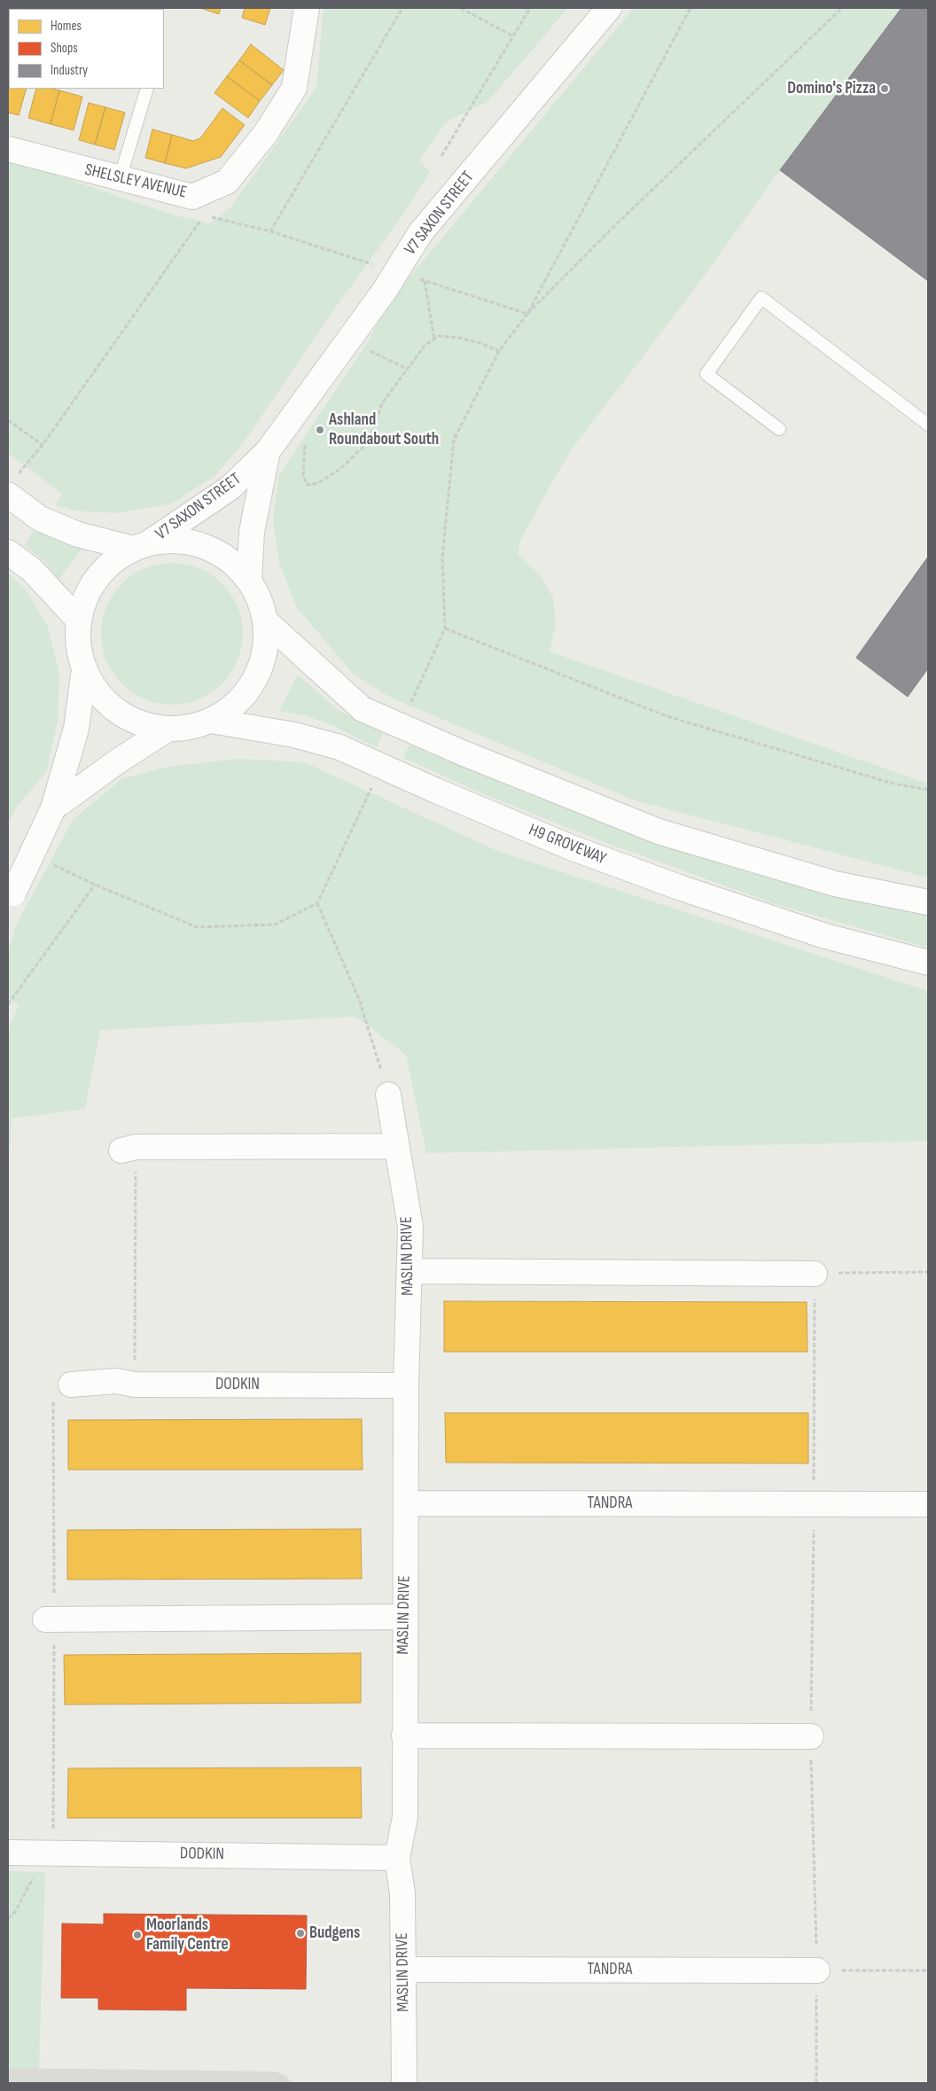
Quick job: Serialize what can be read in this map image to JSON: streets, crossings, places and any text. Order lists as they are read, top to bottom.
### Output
{
  "streets": {
    "street": [
      "SHELSLEY AVENUE",
      "V7 SAXON STREET",
      "H9 GROVEWAY",
      "MASLIN DRIVE",
      "DODKIN",
      "TANDRA"
    ]
  },
  "crossings": [
    ["MASLIN DRIVE", "DODKIN"],
    ["MASLIN DRIVE", "TANDRA"]
  ],
  "places": [
    "Domino's Pizza",
    "Ashland Roundabout South",
    "Budgens",
    "Moorlands Family Centre"
  ],
  "legend": ["Homes", "Shops", "Industry"]
}
